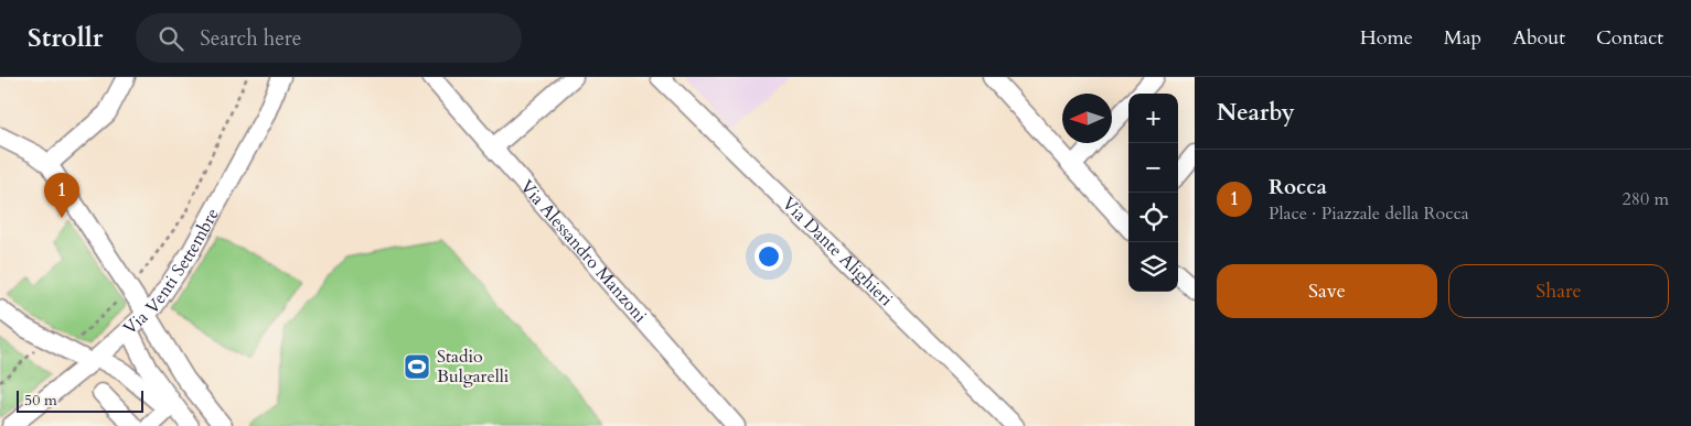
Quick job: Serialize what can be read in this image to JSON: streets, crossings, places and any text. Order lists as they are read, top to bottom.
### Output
{
  "streets": {
    "street": ["Via Alessandro Manzoni", "Via Dante Alighieri", "Via Venti Settembre"]
  },
  "places": {
    "sports": ["Stadio Bulgarelli"]
  },
  "scale_bar": "50 m",
  "north": "left",
  "page": {
    "header": "Strollr",
    "search": "Search here",
    "nav": [
      "Home",
      "Map",
      "About",
      "Contact"
    ],
    "heading": "Nearby",
    "map_buttons": ["+", "−"],
    "list": [
      {
        "mark": "1",
        "name": "Rocca",
        "note": "Place · Piazzale della Rocca",
        "value": "280 m"
      }
    ],
    "pins": "1",
    "buttons": ["Save", "Share"],
    "scale": "50 m"
  }
}
